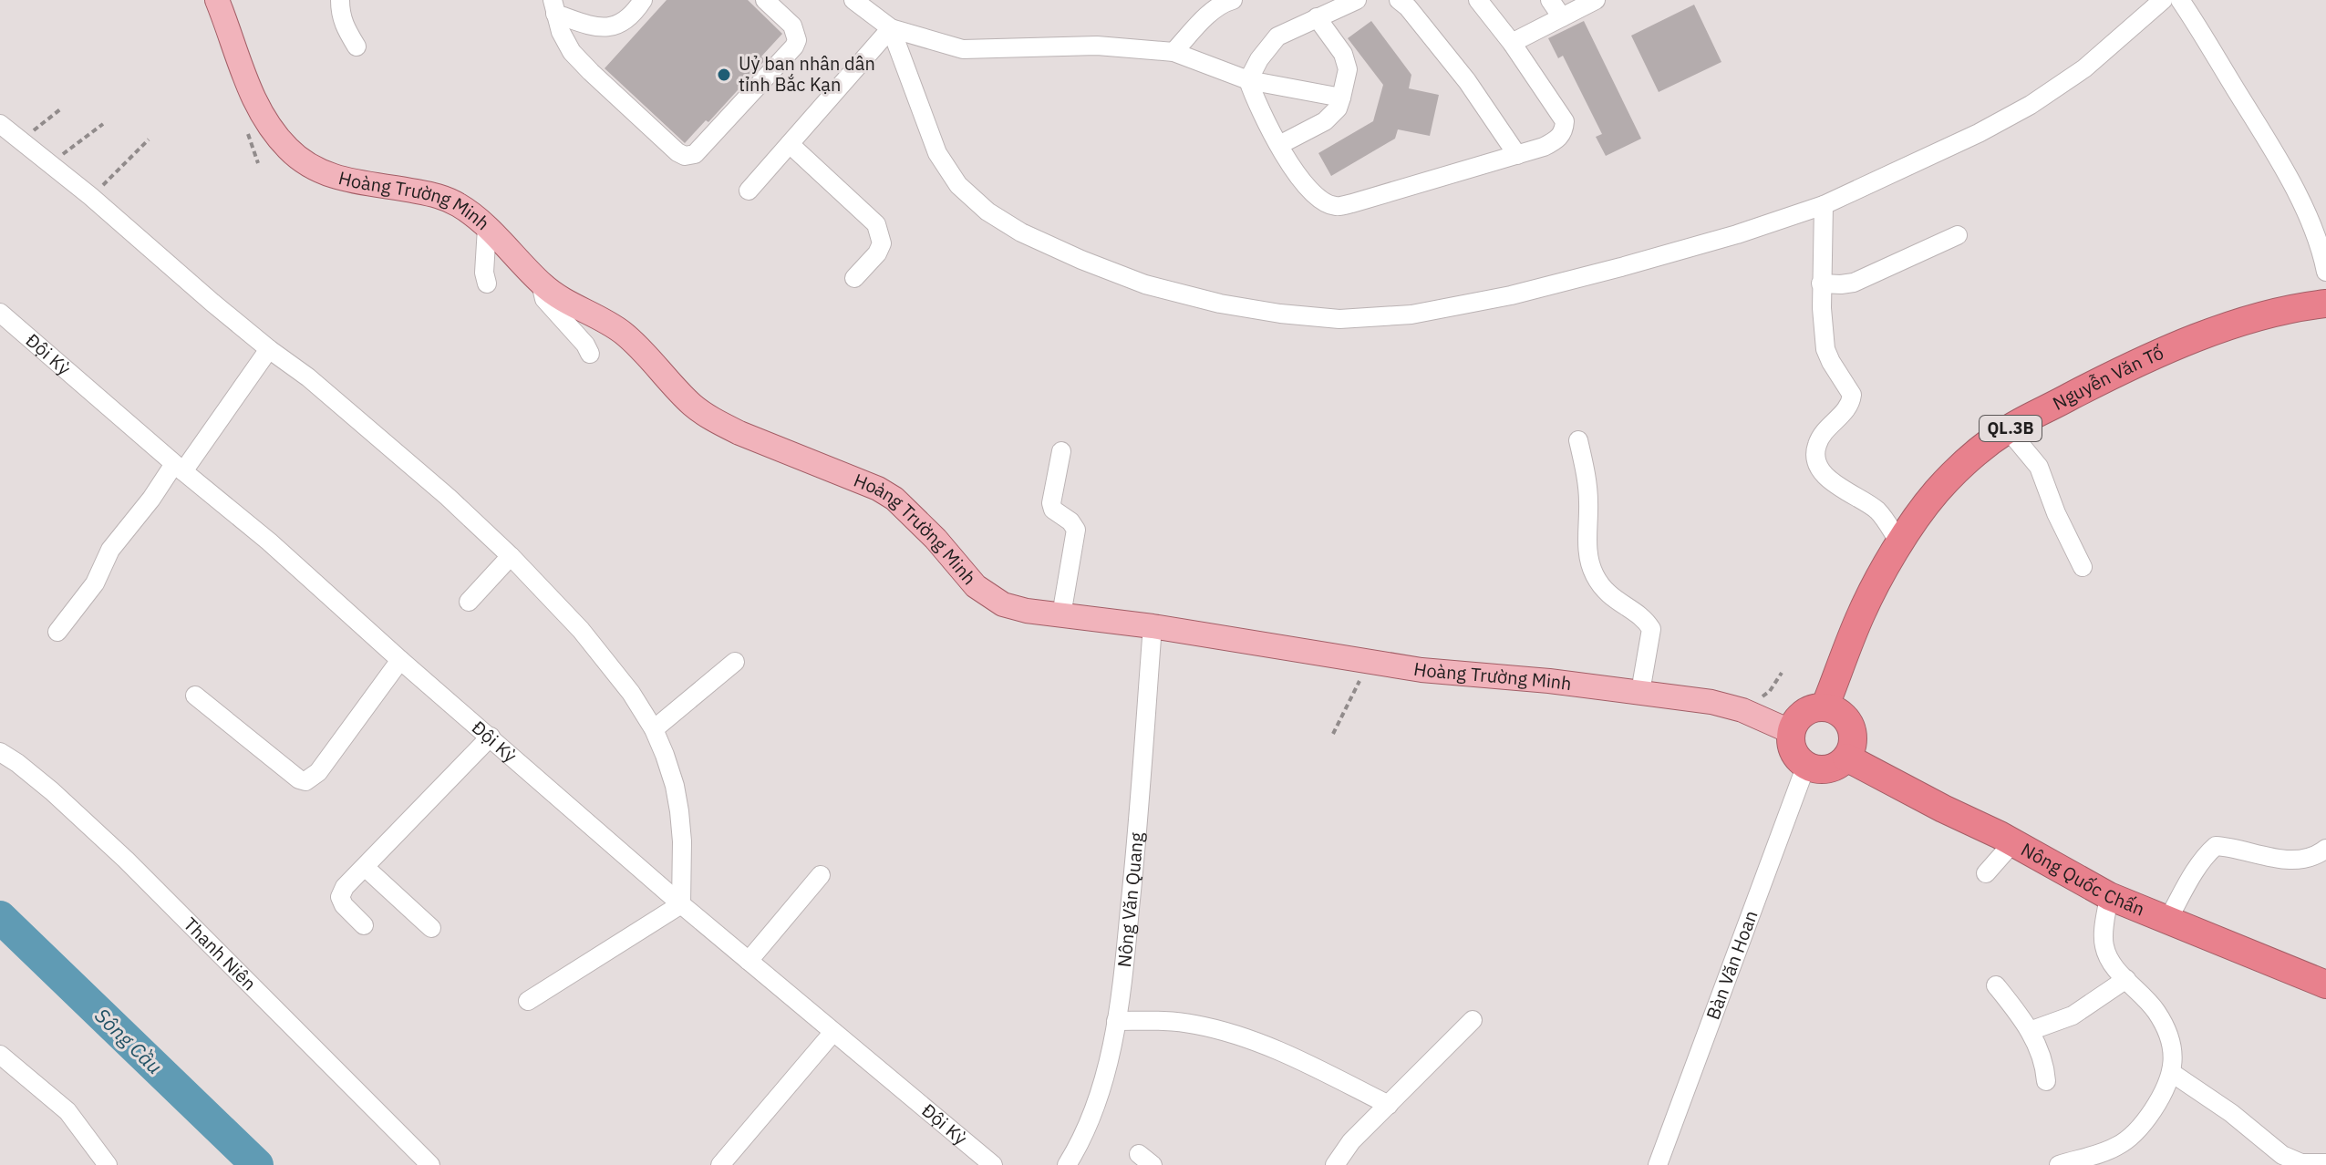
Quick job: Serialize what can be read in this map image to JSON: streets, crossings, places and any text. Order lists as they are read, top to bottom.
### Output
{
  "streets": {
    "highway": ["Nguyễn Văn Tố", "QL.3B", "Nông Quốc Chấn"],
    "main road": ["Hoàng Trường Minh"],
    "street": [
      "Đội Kỳ",
      "Nông Văn Quang",
      "Thanh Niên",
      "Bàn Văn Hoan"
    ]
  },
  "crossings": [
    ["Hoàng Trường Minh", "Nguyễn Văn Tố"],
    ["Hoàng Trường Minh", "Nông Quốc Chấn"],
    ["Hoàng Trường Minh", "Nông Văn Quang"],
    ["Hoàng Trường Minh", "Bàn Văn Hoan"],
    ["Nguyễn Văn Tố", "Nông Quốc Chấn"],
    ["Nguyễn Văn Tố", "Bàn Văn Hoan"],
    ["Nông Quốc Chấn", "Bàn Văn Hoan"]
  ],
  "water": ["Sông Cầu"],
  "places": ["Uỷ ban nhân dân tỉnh Bắc Kạn"]
}
